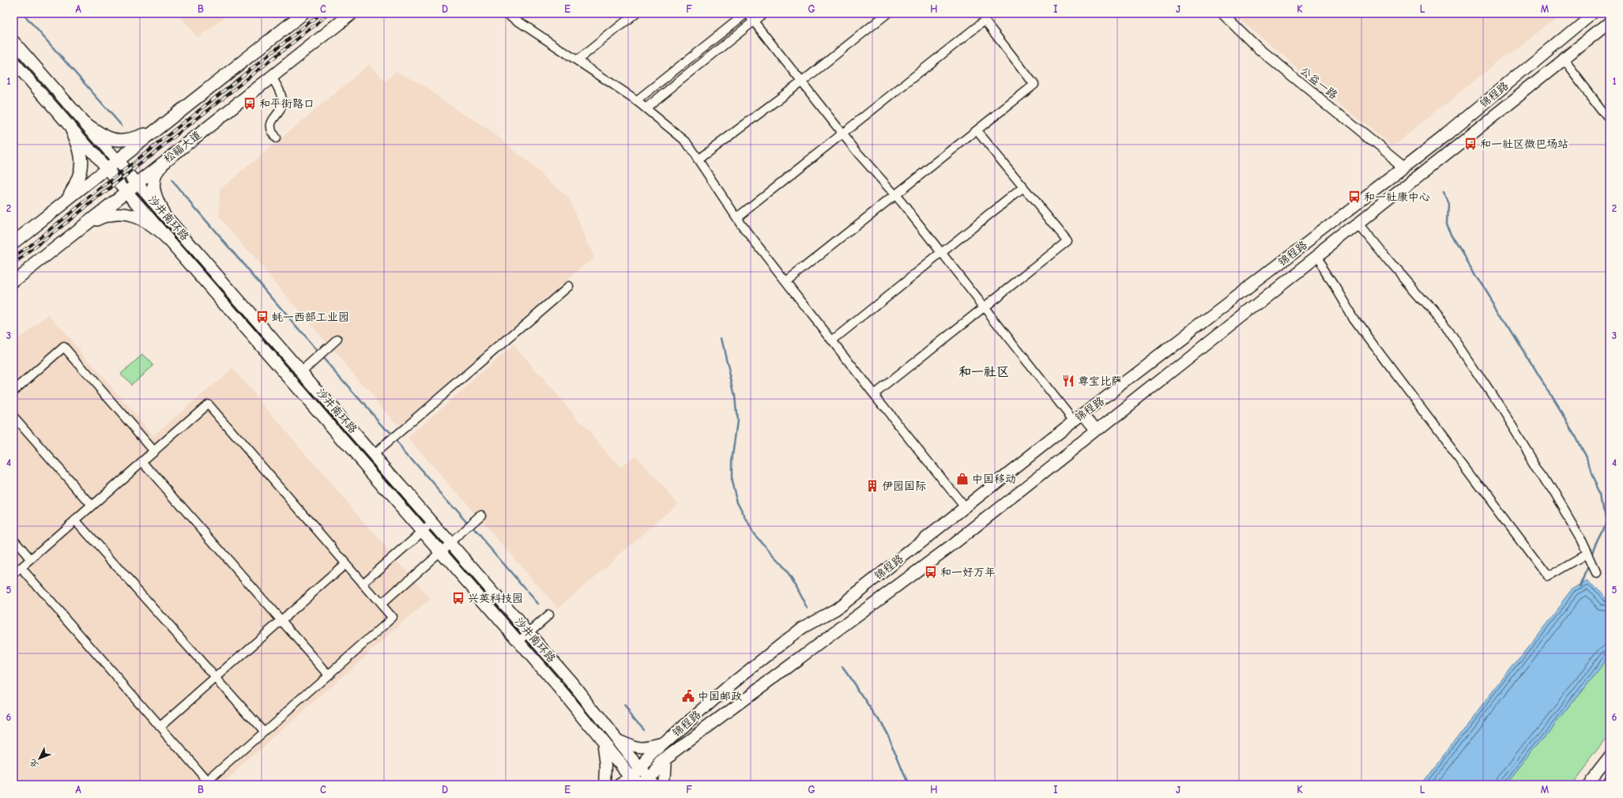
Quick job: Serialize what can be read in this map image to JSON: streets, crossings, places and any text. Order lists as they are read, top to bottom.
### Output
{
  "streets": {
    "main road": ["锦程路", "松福大道", "沙井南环路"],
    "street": ["公益一路"]
  },
  "crossings": [
    ["公益一路", "锦程路"],
    ["锦程路", "沙井南环路"],
    ["松福大道", "沙井南环路"]
  ],
  "districts": ["和一社区"],
  "places": {
    "bus stop": [
      "和平街路口",
      "和一社区微巴场站",
      "和一社康中心",
      "蚝一西部工业园",
      "和一好万年",
      "兴英科技园"
    ],
    "restaurant": ["尊宝比萨"],
    "shop": ["中国移动"],
    "building": ["伊园国际"],
    "public building": ["中国邮政"]
  },
  "north": "bottom left",
  "grid": {
    "columns": [
      "A",
      "B",
      "C",
      "D",
      "E",
      "F",
      "G",
      "H",
      "I",
      "J",
      "K",
      "L",
      "M"
    ],
    "rows": [
      "1",
      "2",
      "3",
      "4",
      "5",
      "6"
    ]
  }
}
